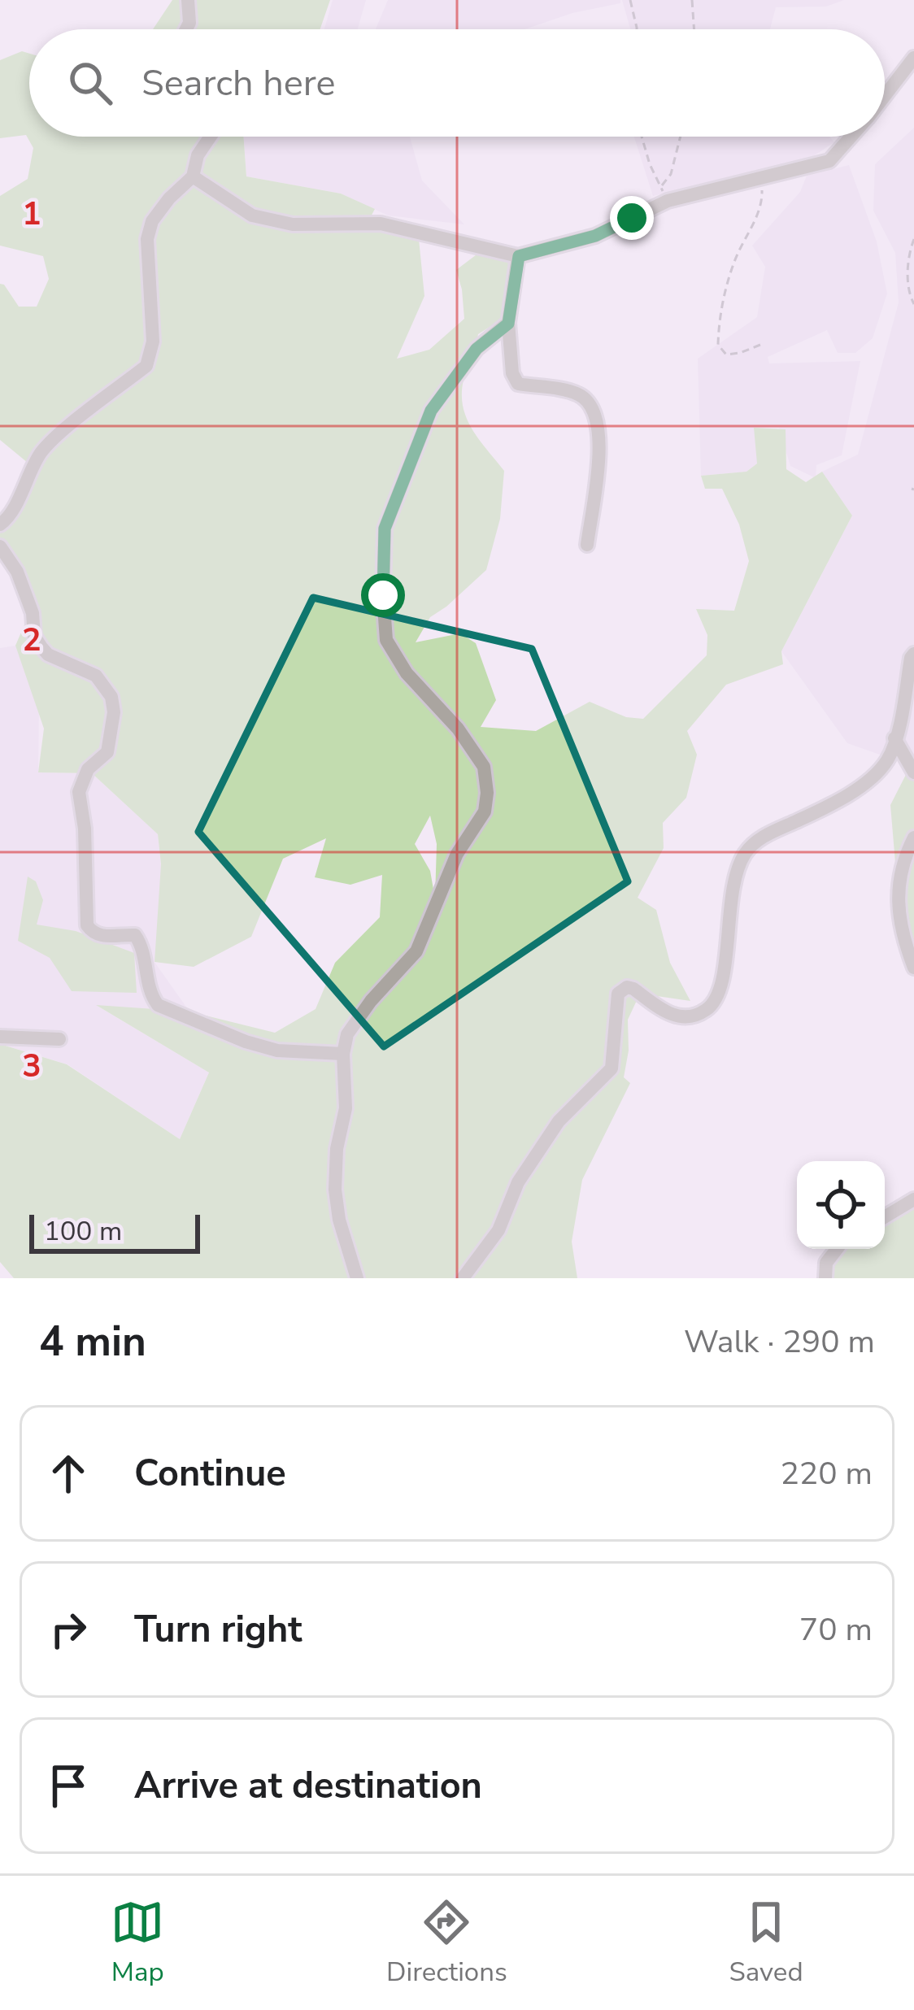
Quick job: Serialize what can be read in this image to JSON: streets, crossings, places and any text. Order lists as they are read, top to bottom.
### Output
{
  "scale_bar": "100 m",
  "page": {
    "search": "Search here",
    "scale": "100 m",
    "heading": ["4 min", "Walk · 290 m"],
    "list": [
      ["Continue", "220 m"],
      ["Turn right", "70 m"],
      "Arrive at destination"
    ],
    "nav": ["Map", "Directions", "Saved"]
  },
  "grid": {
    "rows": ["1", "2", "3"]
  }
}
